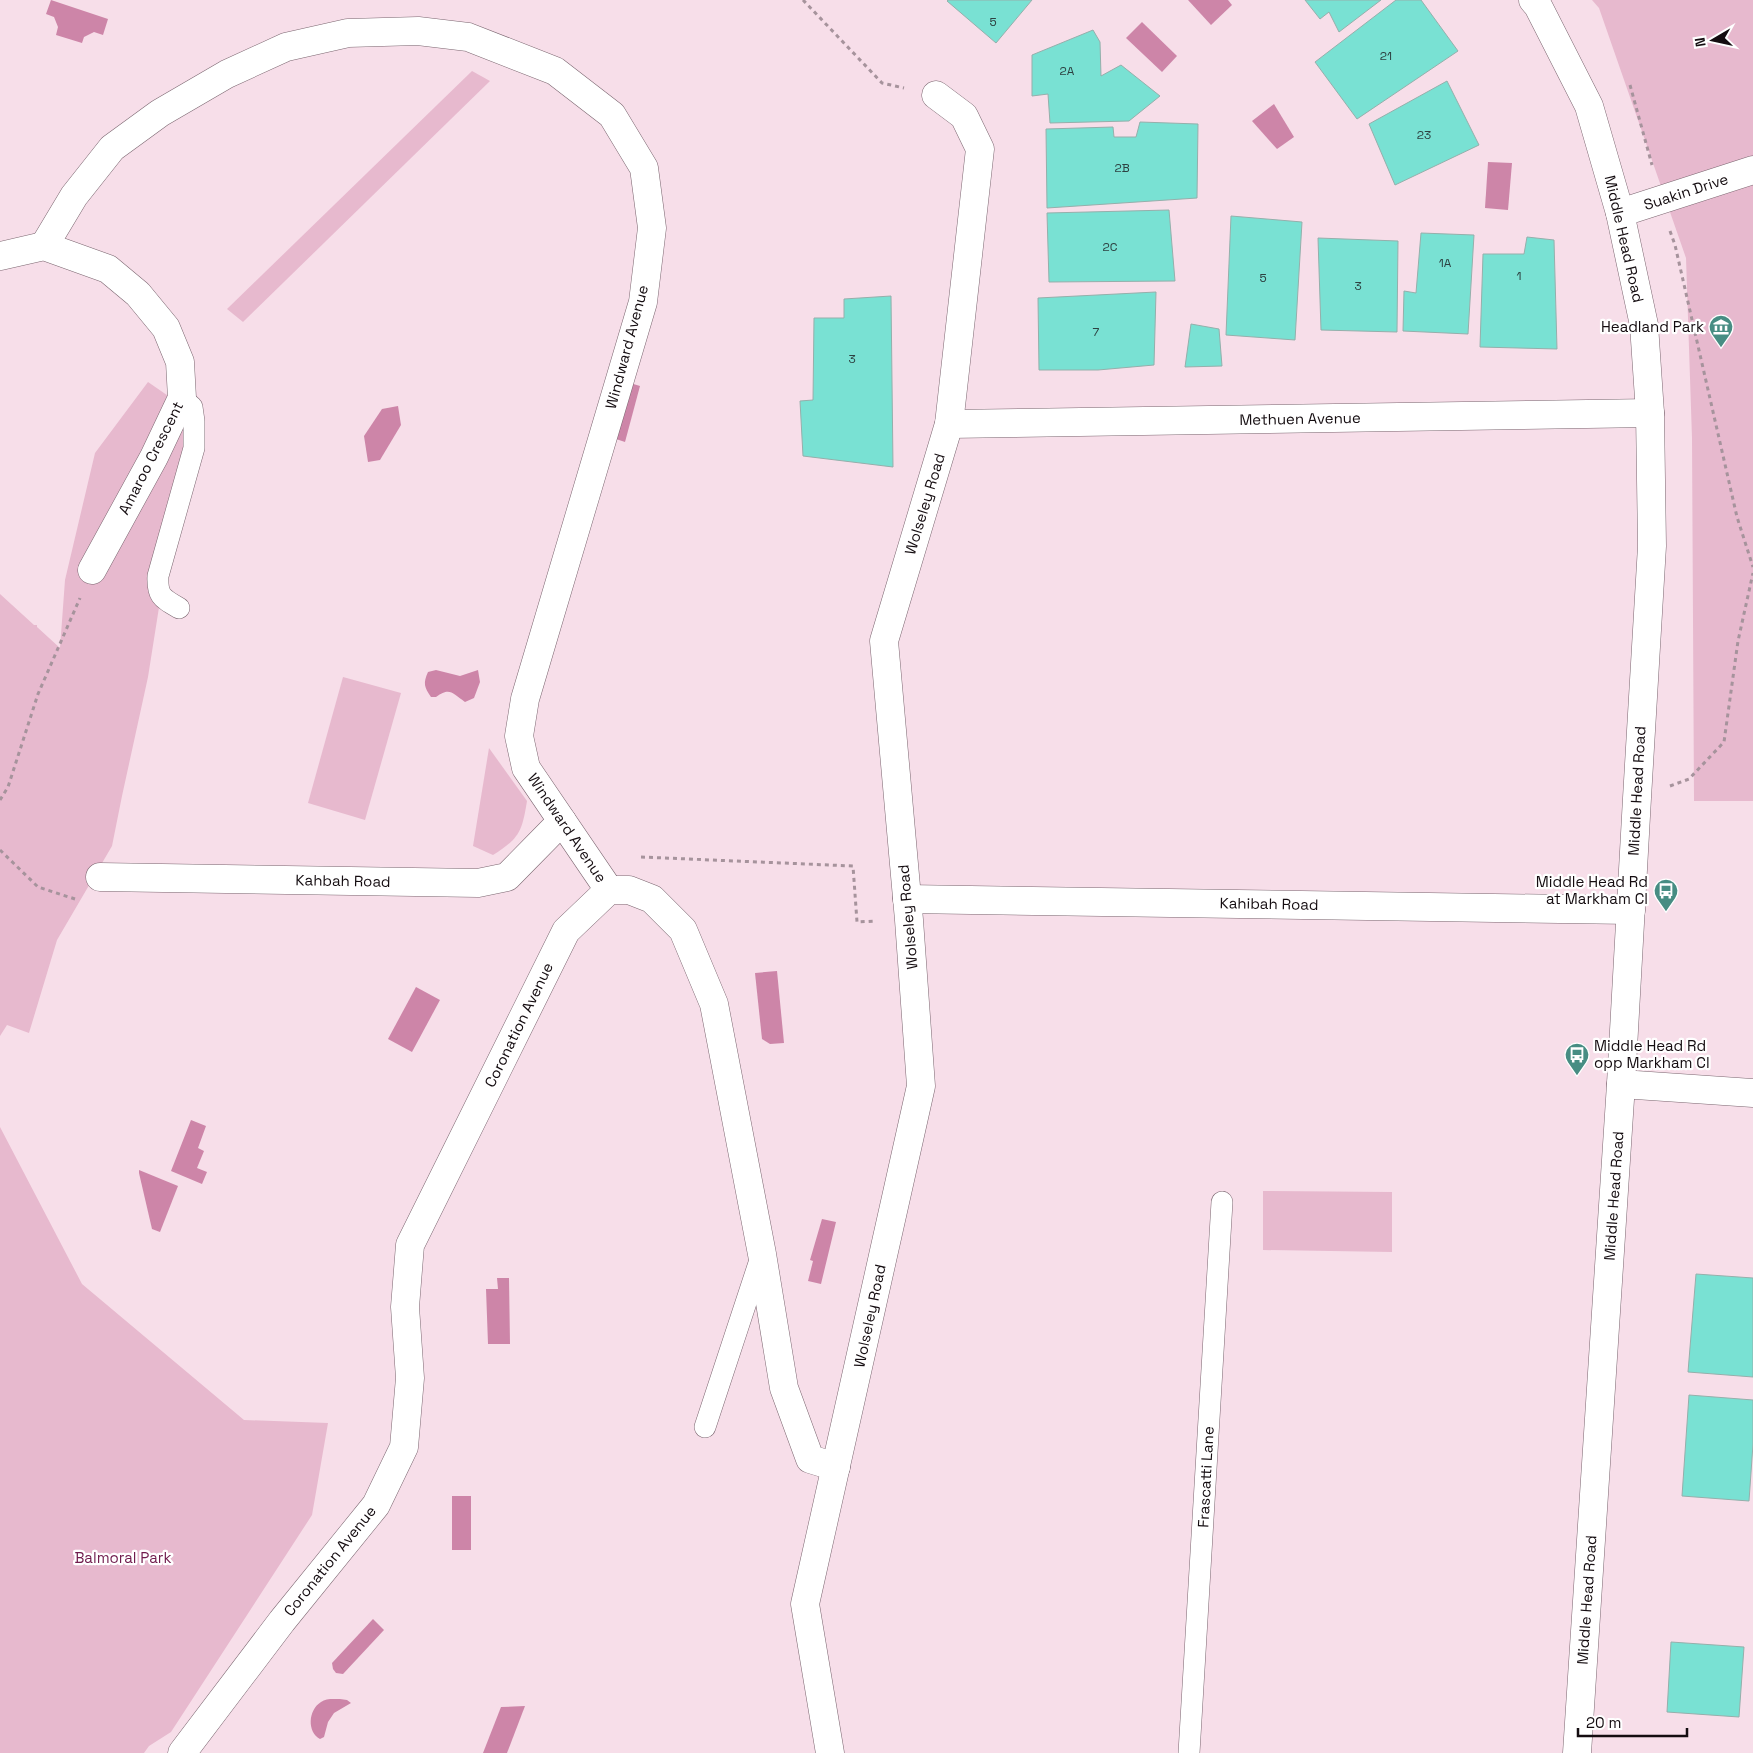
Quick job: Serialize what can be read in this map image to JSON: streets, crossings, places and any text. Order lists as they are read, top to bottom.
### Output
{
  "streets": {
    "street": [
      "Suakin Drive",
      "Middle Head Road",
      "Windward Avenue",
      "Methuen Avenue",
      "Amaroo Crescent",
      "Wolseley Road",
      "Kahbah Road",
      "Kahibah Road",
      "Coronation Avenue"
    ],
    "lane": ["Frascatti Lane"]
  },
  "crossings": [
    ["Suakin Drive", "Middle Head Road"],
    ["Middle Head Road", "Methuen Avenue"],
    ["Middle Head Road", "Kahibah Road"],
    ["Windward Avenue", "Amaroo Crescent"],
    ["Windward Avenue", "Kahbah Road"],
    ["Windward Avenue", "Coronation Avenue"],
    ["Methuen Avenue", "Wolseley Road"],
    ["Wolseley Road", "Kahibah Road"]
  ],
  "parks": ["Balmoral Park"],
  "places": {
    "museum": ["Headland Park"],
    "bus stop": ["Middle Head Rd at Markham Cl", "Middle Head Rd opp Markham Cl"]
  },
  "house_numbers": [
    "5",
    "21",
    "2A",
    "23",
    "2B",
    "2C",
    "1A",
    "1",
    "5",
    "3",
    "7",
    "3"
  ],
  "scale_bar": "20 m",
  "north": "left"
}
